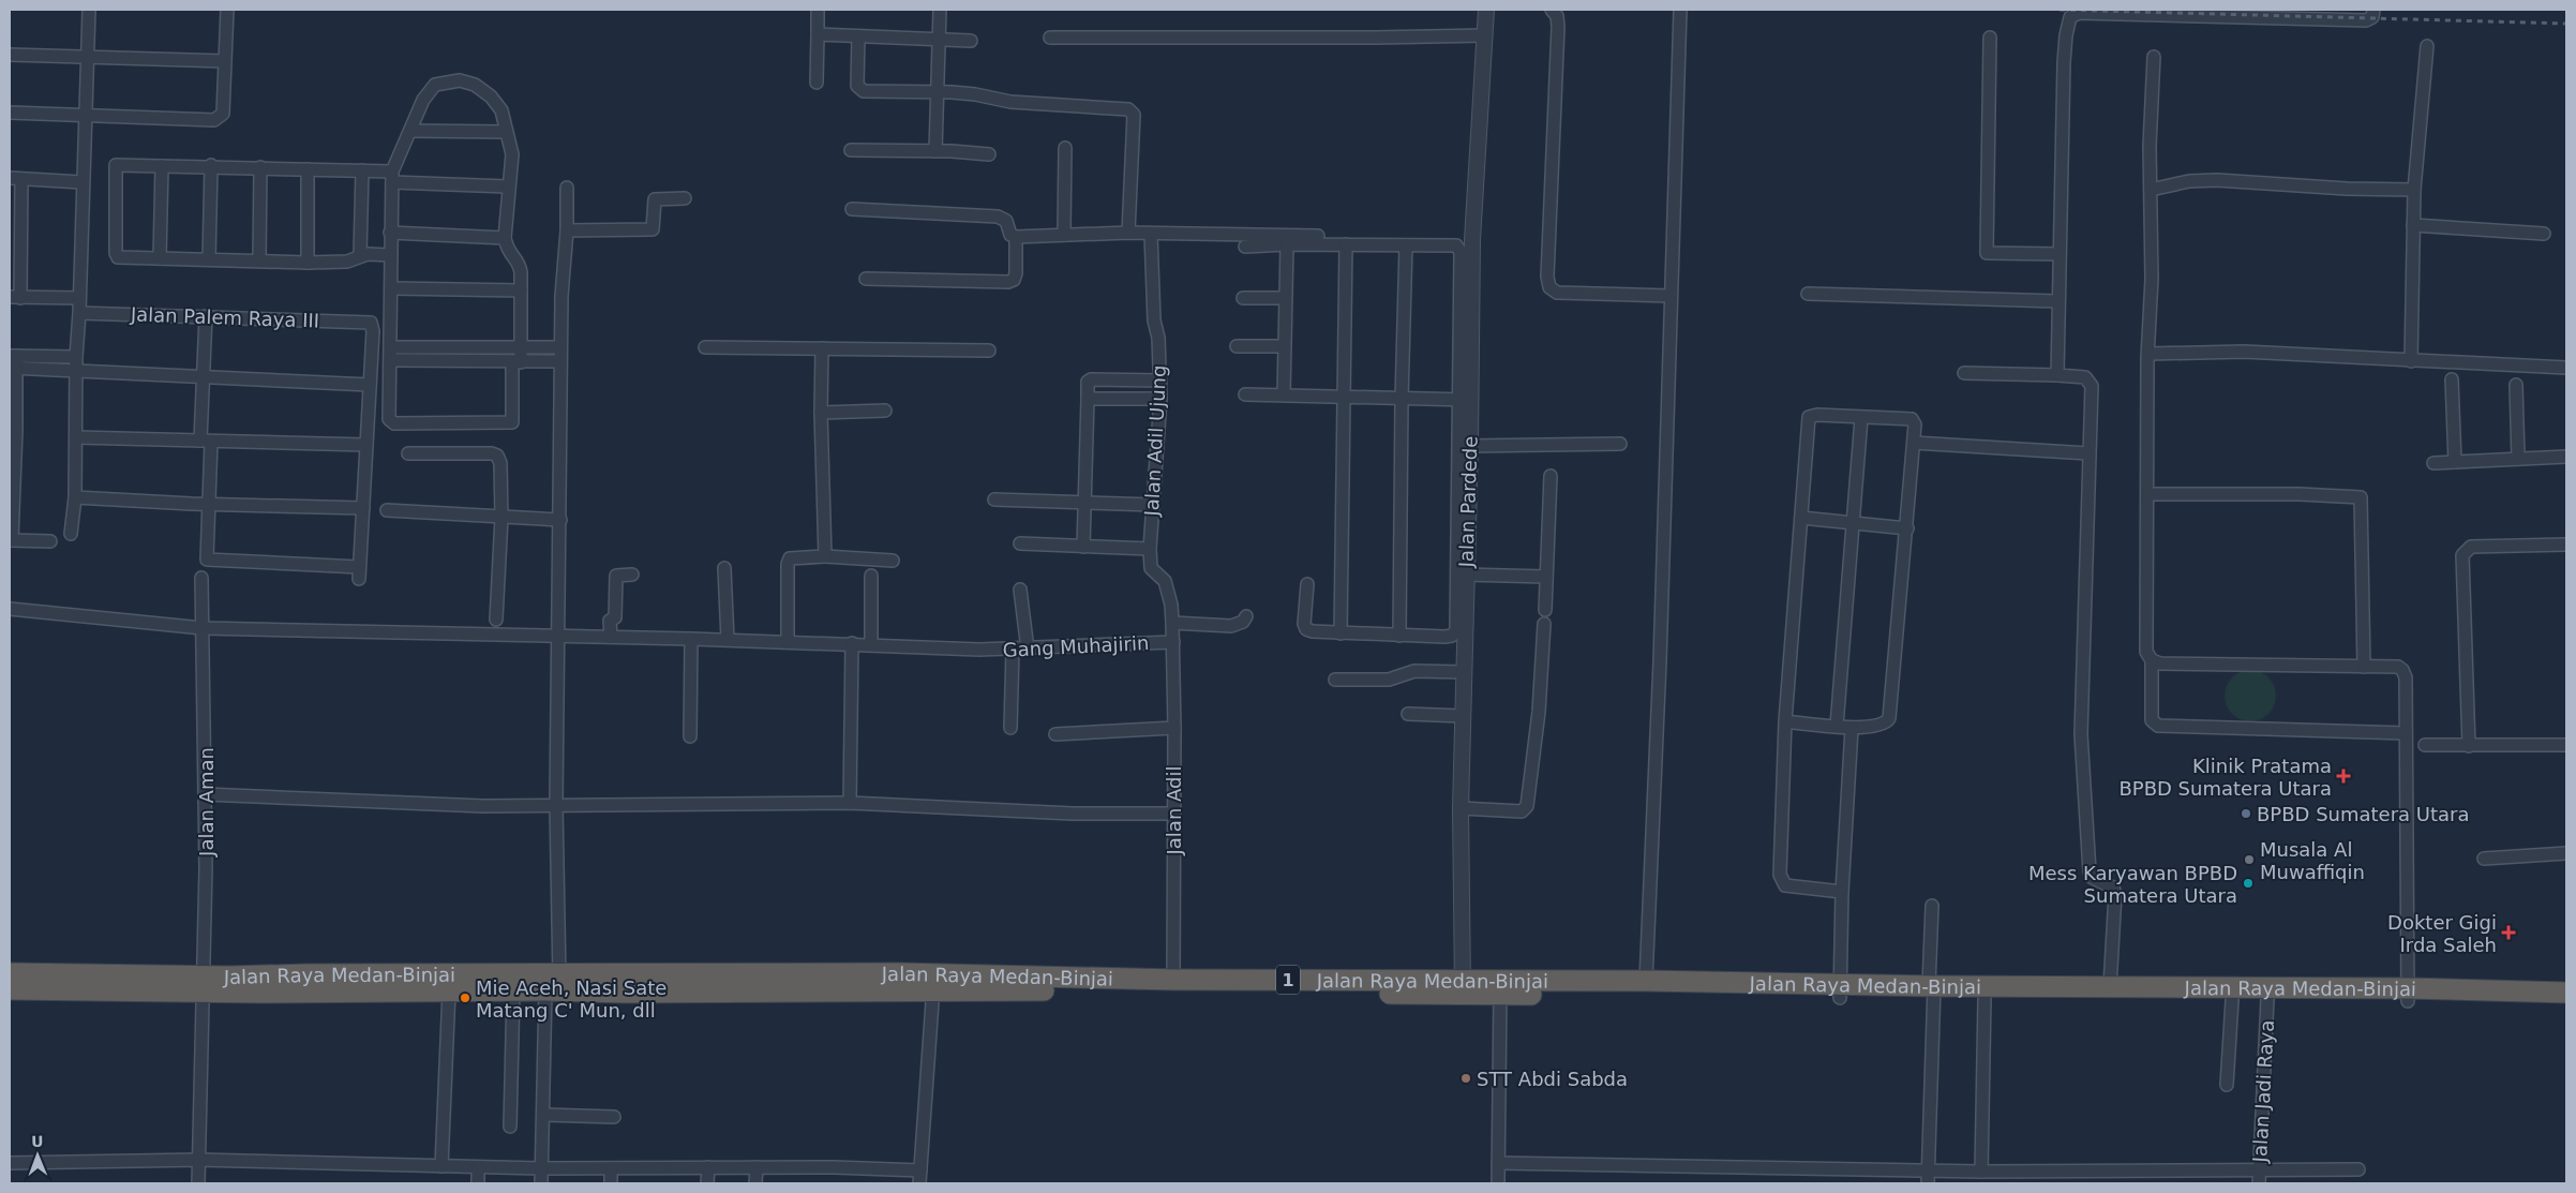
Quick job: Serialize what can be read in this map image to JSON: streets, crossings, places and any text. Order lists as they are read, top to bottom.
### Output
{
  "streets": {
    "highway": ["Jalan Raya Medan-Binjai", "1"],
    "street": [
      "Jalan Palem Raya III",
      "Jalan Adil Ujung",
      "Jalan Pardede",
      "Gang Muhajirin",
      "Jalan Aman",
      "Jalan Adil",
      "Jalan Jadi Raya"
    ]
  },
  "crossings": [
    ["Jalan Adil Ujung", "Gang Muhajirin"],
    ["Jalan Adil Ujung", "Jalan Adil"],
    ["Jalan Pardede", "Jalan Raya Medan-Binjai"],
    ["Gang Muhajirin", "Jalan Aman"],
    ["Gang Muhajirin", "Jalan Adil"],
    ["Jalan Aman", "Jalan Raya Medan-Binjai"],
    ["Jalan Adil", "Jalan Raya Medan-Binjai"],
    ["Jalan Raya Medan-Binjai", "Jalan Jadi Raya"]
  ],
  "places": {
    "health": ["Klinik Pratama BPBD Sumatera Utara", "Dokter Gigi Irda Saleh"],
    "other": [
      "BPBD Sumatera Utara",
      "Musala Al Muwaffiqin",
      "Mess Karyawan BPBD Sumatera Utara",
      "Mie Aceh, Nasi Sate Matang C' Mun, dll",
      "STT Abdi Sabda"
    ]
  },
  "north": "top"
}
